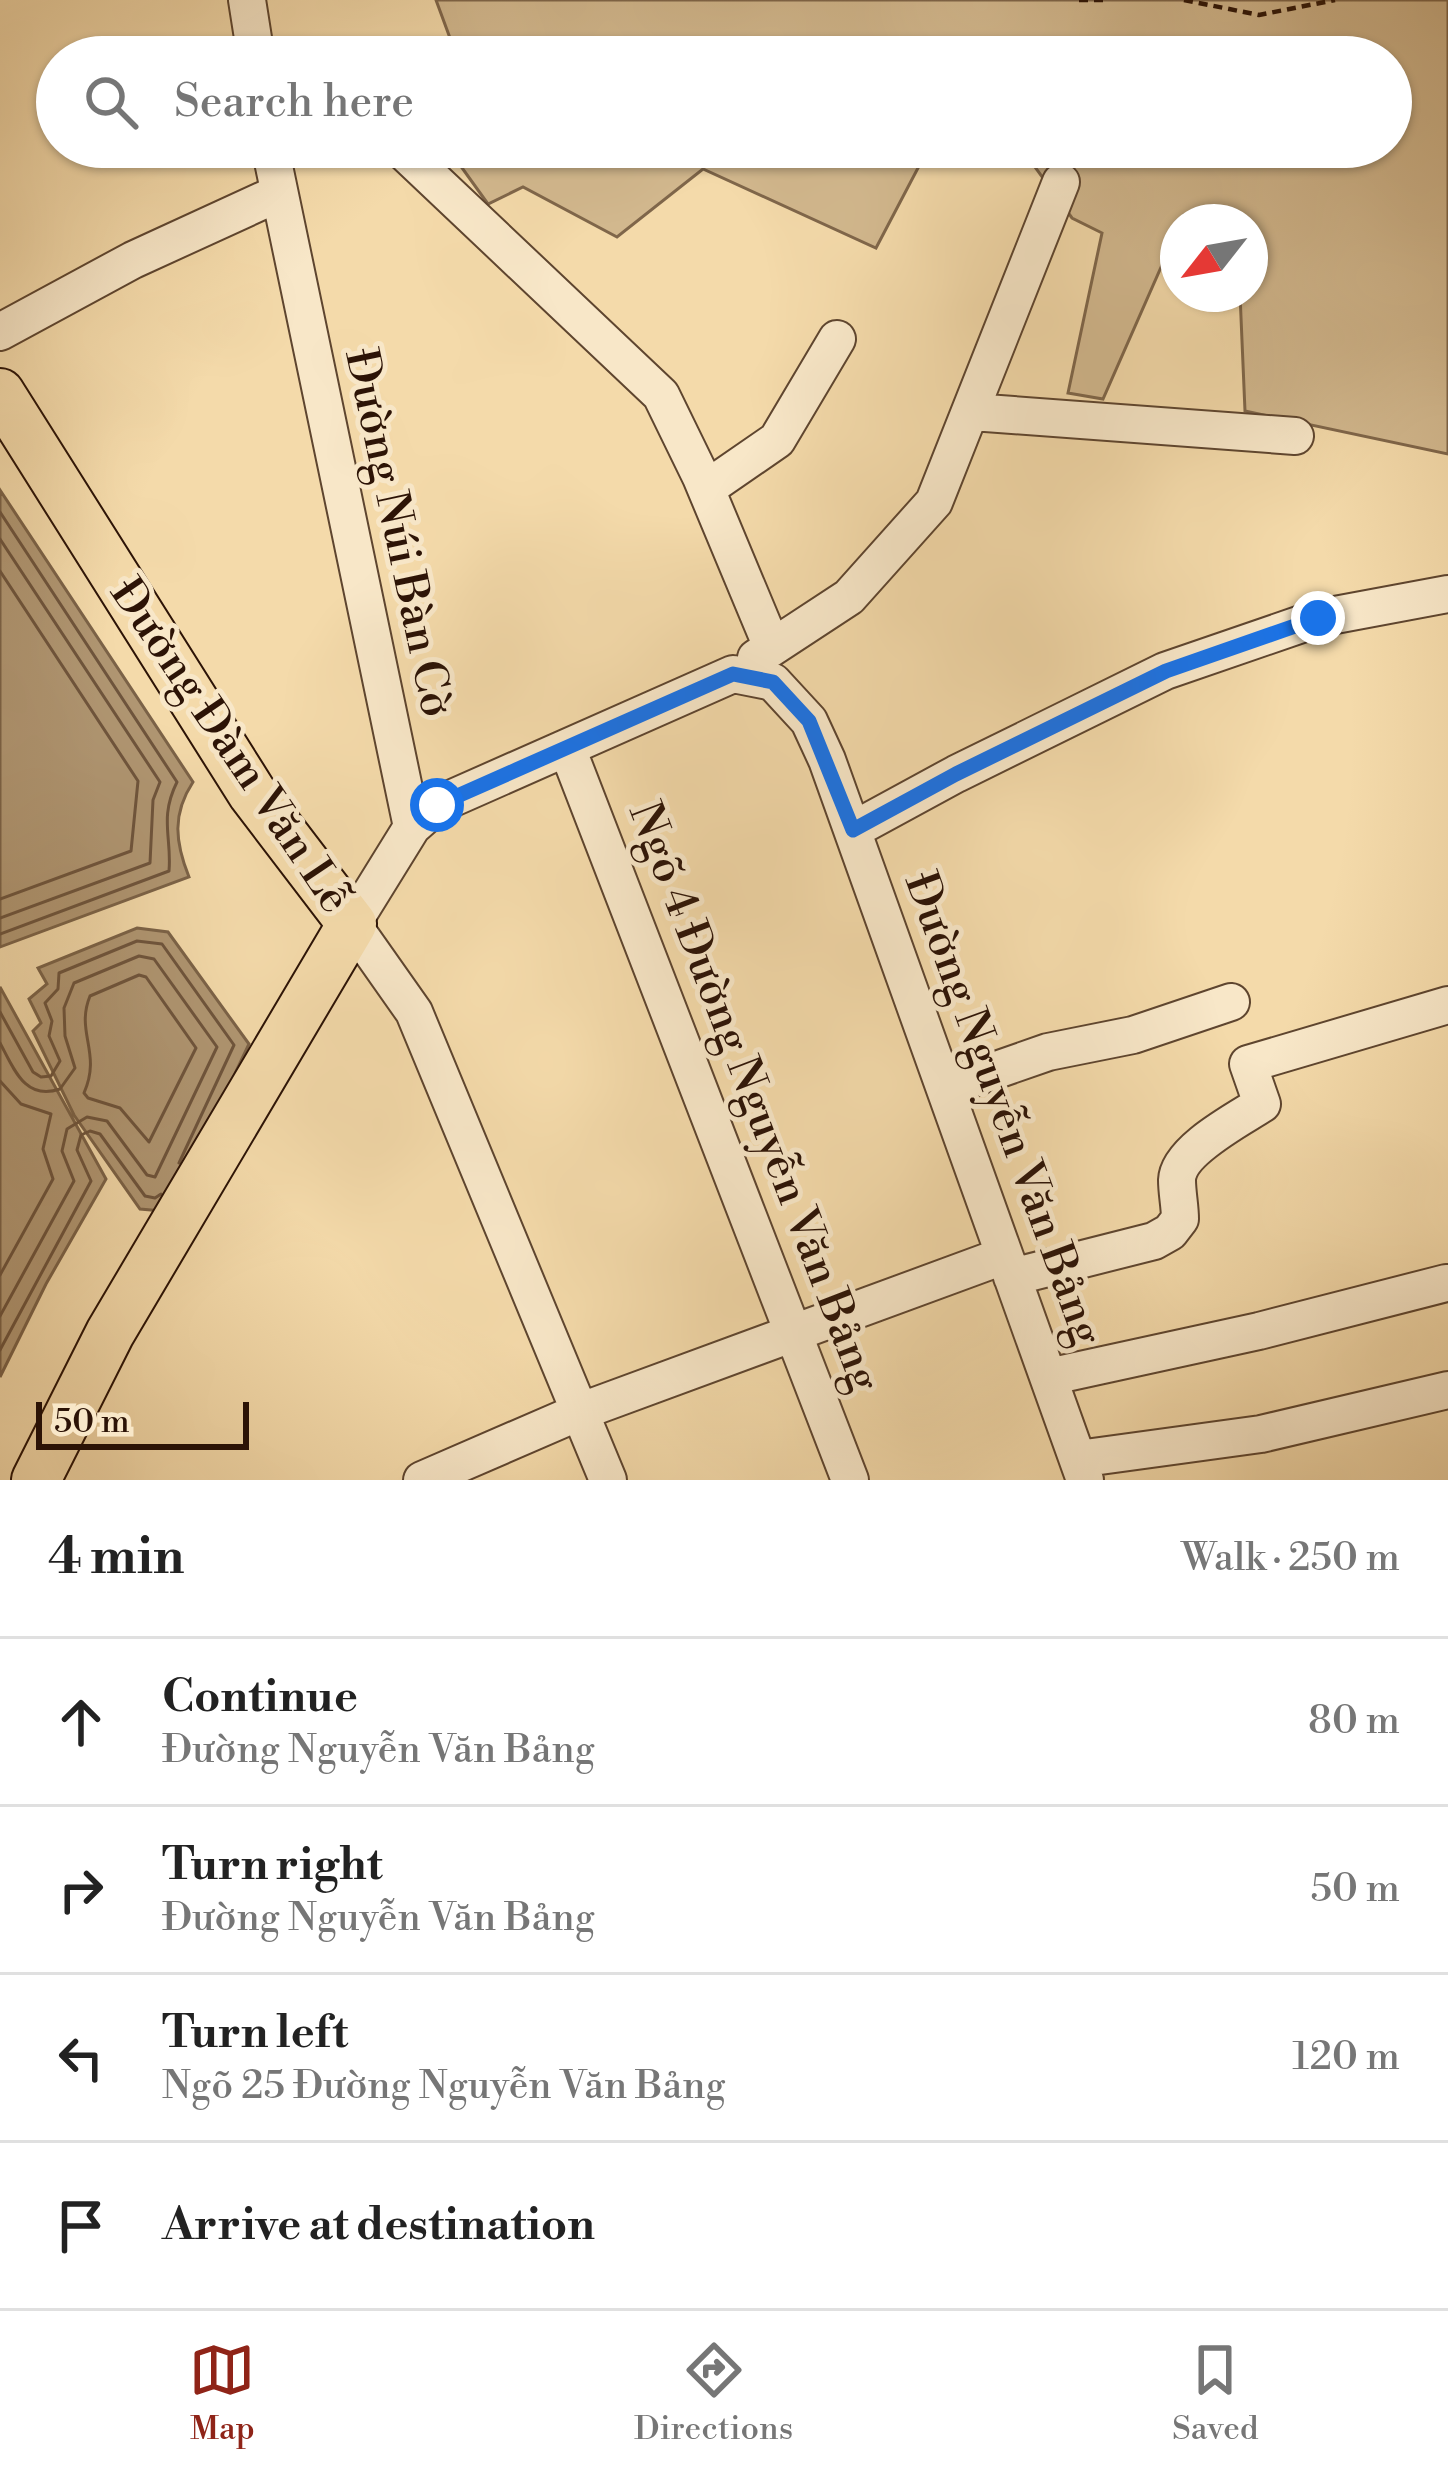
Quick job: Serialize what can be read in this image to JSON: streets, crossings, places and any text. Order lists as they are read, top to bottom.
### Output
{
  "streets": {
    "main road": ["Đường Đàm Văn Lễ"],
    "street": ["Đường Núi Bàn Cờ", "Ngõ 4 Đường Nguyễn Văn Bảng", "Đường Nguyễn Văn Bảng"]
  },
  "scale_bar": "50 m",
  "north": "bottom left",
  "page": {
    "search": "Search here",
    "scale": "50 m",
    "heading": ["4 min", "Walk · 250 m"],
    "list": [
      ["Continue", "Đường Nguyễn Văn Bảng", "80 m"],
      ["Turn right", "Đường Nguyễn Văn Bảng", "50 m"],
      ["Turn left", "Ngõ 25 Đường Nguyễn Văn Bảng", "120 m"],
      "Arrive at destination"
    ],
    "nav": ["Map", "Directions", "Saved"]
  }
}
